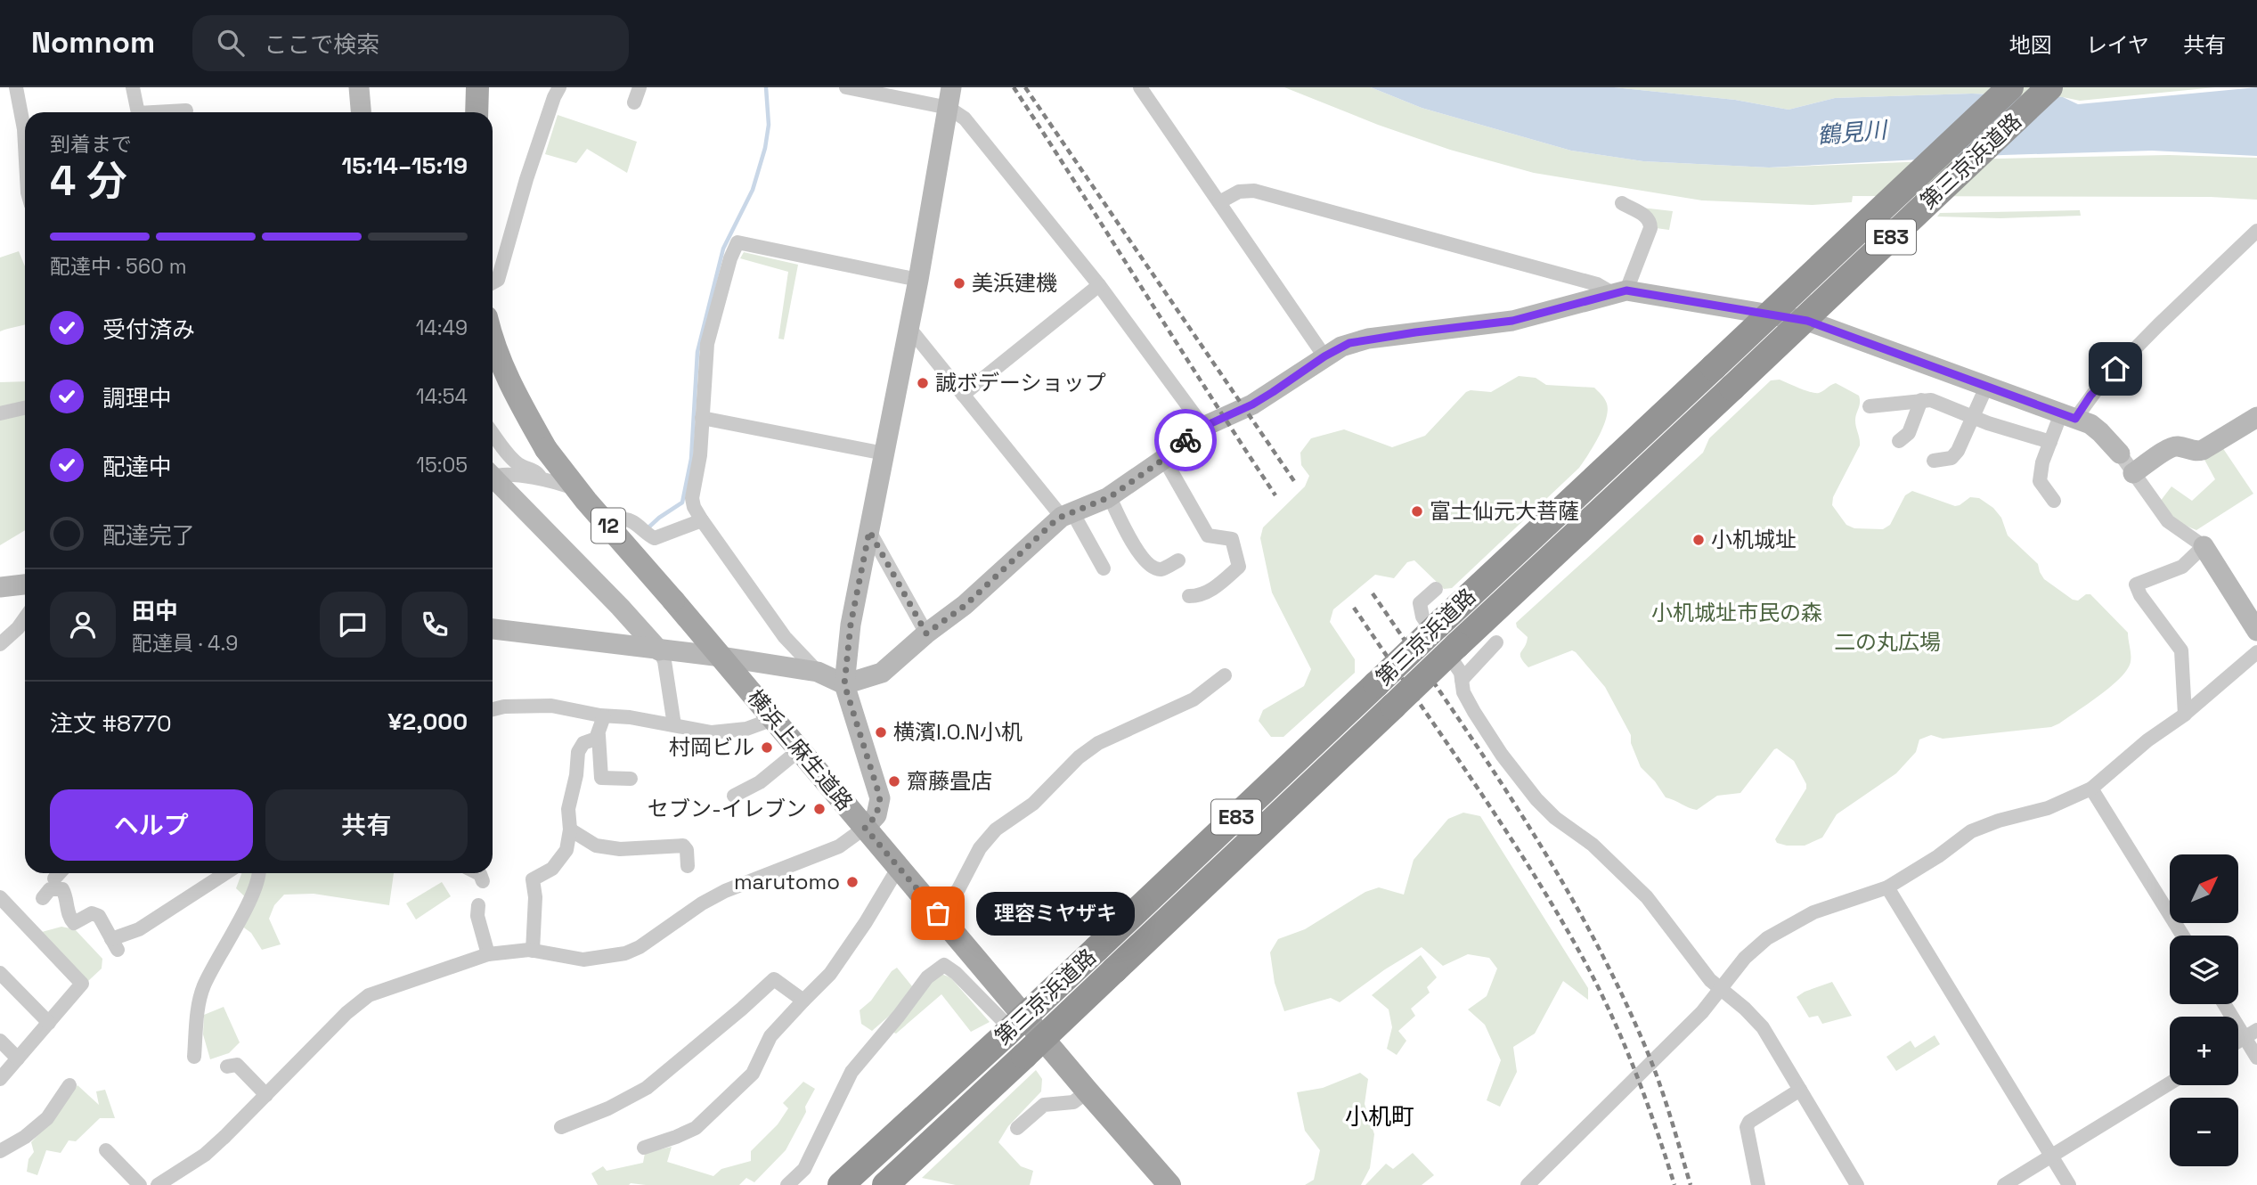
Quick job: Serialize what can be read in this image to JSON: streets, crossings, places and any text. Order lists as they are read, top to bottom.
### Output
{
  "streets": {
    "highway": ["第三京浜道路", "E83"],
    "main road": ["12", "横浜上麻生道路"]
  },
  "districts": ["小机町"],
  "water": ["鶴見川"],
  "parks": ["小机城址市民の森", "二の丸広場"],
  "places": [
    "美浜建機",
    "誠ボデーショップ",
    "富士仙元大菩薩",
    "小机城址",
    "横濱I.O.N小机",
    "村岡ビル",
    "齋藤畳店",
    "セブン-イレブン",
    "marutomo",
    "理容ミヤザキ"
  ],
  "north": "top right",
  "page": {
    "header": "Nomnom",
    "search": "ここで検索",
    "nav": ["地図", "レイヤ", "共有"],
    "heading": ["4 分", "到着まで", "15:14–15:19"],
    "panel": [
      "田中",
      "配達員 · 4.9",
      "注文 #8770",
      "¥2,000"
    ],
    "bar": "配達中 · 560 m",
    "list": [
      ["受付済み", "14:49"],
      ["調理中", "14:54"],
      ["配達中", "15:05"],
      "配達完了"
    ],
    "buttons": ["ヘルプ", "共有"],
    "map_buttons": ["+", "−"],
    "bubble": "理容ミヤザキ"
  }
}
